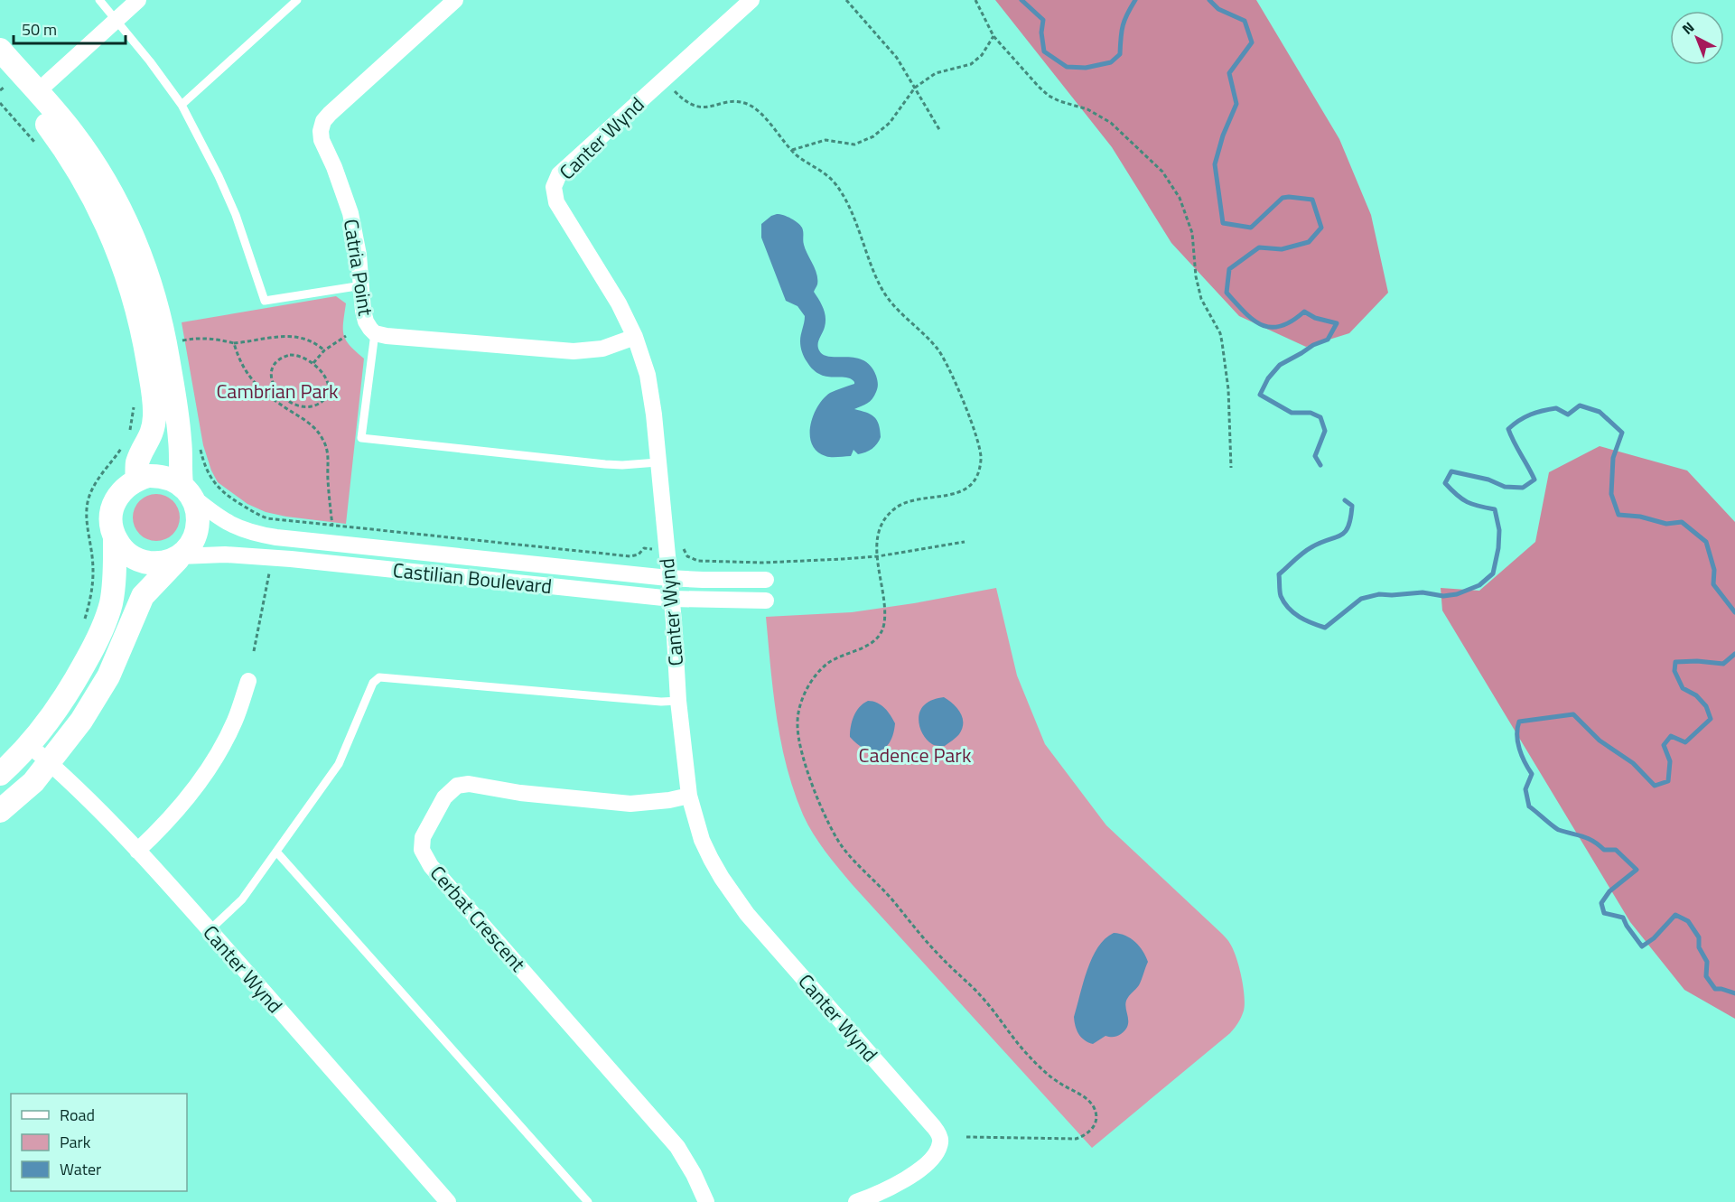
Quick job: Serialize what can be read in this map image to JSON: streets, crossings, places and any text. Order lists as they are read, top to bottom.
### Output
{
  "streets": {
    "street": [
      "Canter Wynd",
      "Catria Point",
      "Castilian Boulevard",
      "Cerbat Crescent"
    ]
  },
  "crossings": [
    ["Canter Wynd", "Catria Point"],
    ["Canter Wynd", "Castilian Boulevard"],
    ["Canter Wynd", "Cerbat Crescent"]
  ],
  "parks": ["Cambrian Park", "Cadence Park"],
  "legend": ["Road", "Park", "Water"],
  "scale_bar": "50 m",
  "north": "top left"
}
